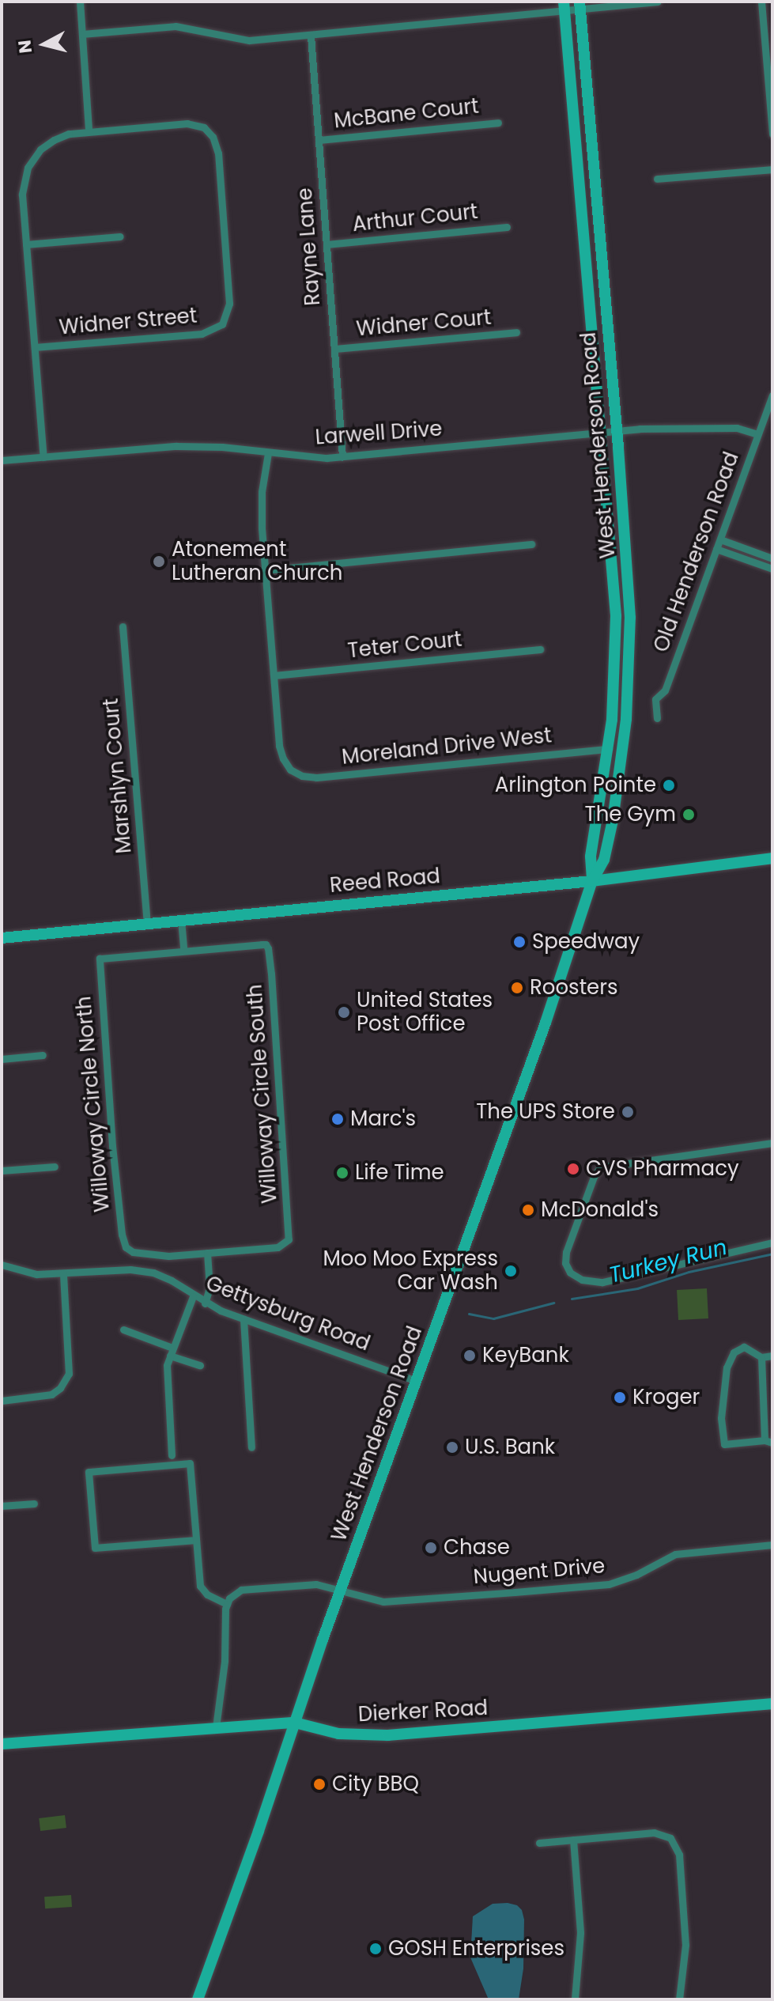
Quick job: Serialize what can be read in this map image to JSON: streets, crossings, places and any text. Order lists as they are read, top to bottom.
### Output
{
  "streets": {
    "main road": ["West Henderson Road", "Reed Road", "Dierker Road"],
    "street": [
      "McBane Court",
      "Arthur Court",
      "Rayne Lane",
      "Widner Street",
      "Widner Court",
      "Larwell Drive",
      "Old Henderson Road",
      "Teter Court",
      "Moreland Drive West",
      "Marshlyn Court",
      "Willoway Circle South",
      "Willoway Circle North",
      "Gettysburg Road",
      "Nugent Drive"
    ]
  },
  "crossings": [
    ["McBane Court", "Rayne Lane"],
    ["Arthur Court", "Rayne Lane"],
    ["Rayne Lane", "Widner Court"],
    ["Rayne Lane", "Larwell Drive"],
    ["Larwell Drive", "West Henderson Road"],
    ["Larwell Drive", "Old Henderson Road"],
    ["West Henderson Road", "Moreland Drive West"],
    ["West Henderson Road", "Reed Road"],
    ["West Henderson Road", "Gettysburg Road"],
    ["West Henderson Road", "Nugent Drive"],
    ["West Henderson Road", "Dierker Road"],
    ["Teter Court", "Moreland Drive West"],
    ["Marshlyn Court", "Reed Road"],
    ["Willoway Circle South", "Willoway Circle North"]
  ],
  "water": ["Turkey Run"],
  "places": [
    "Atonement Lutheran Church",
    "Arlington Pointe",
    "The Gym",
    "Speedway",
    "Roosters",
    "United States Post Office",
    "The UPS Store",
    "Marc's",
    "CVS Pharmacy",
    "Life Time",
    "McDonald's",
    "Moo Moo Express Car Wash",
    "KeyBank",
    "Kroger",
    "U.S. Bank",
    "Chase",
    "City BBQ",
    "GOSH Enterprises"
  ],
  "north": "left"
}
